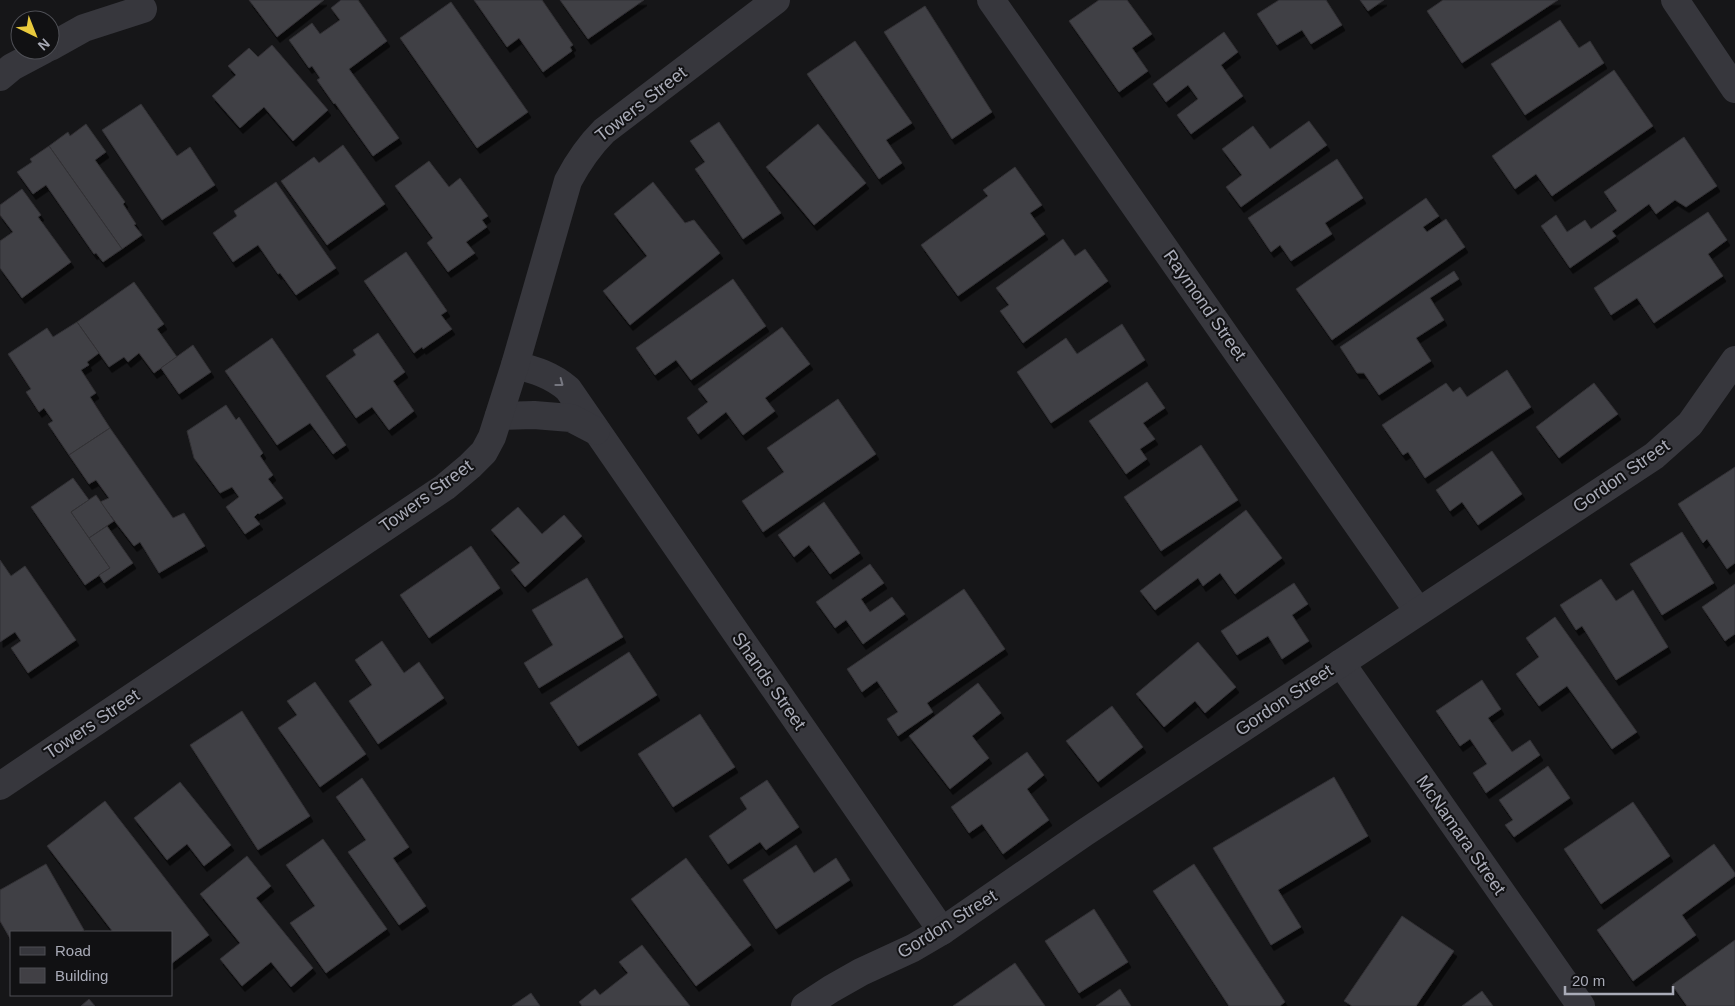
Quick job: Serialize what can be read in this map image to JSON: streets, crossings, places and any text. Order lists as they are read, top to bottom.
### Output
{
  "streets": {
    "street": [
      "Towers Street",
      "Raymond Street",
      "Gordon Street",
      "Shands Street",
      "McNamara Street"
    ]
  },
  "crossings": [
    ["Towers Street", "Shands Street"],
    ["Raymond Street", "Gordon Street"],
    ["Gordon Street", "Shands Street"],
    ["Gordon Street", "McNamara Street"]
  ],
  "legend": ["Road", "Building"],
  "scale_bar": "20 m",
  "north": "bottom right"
}
